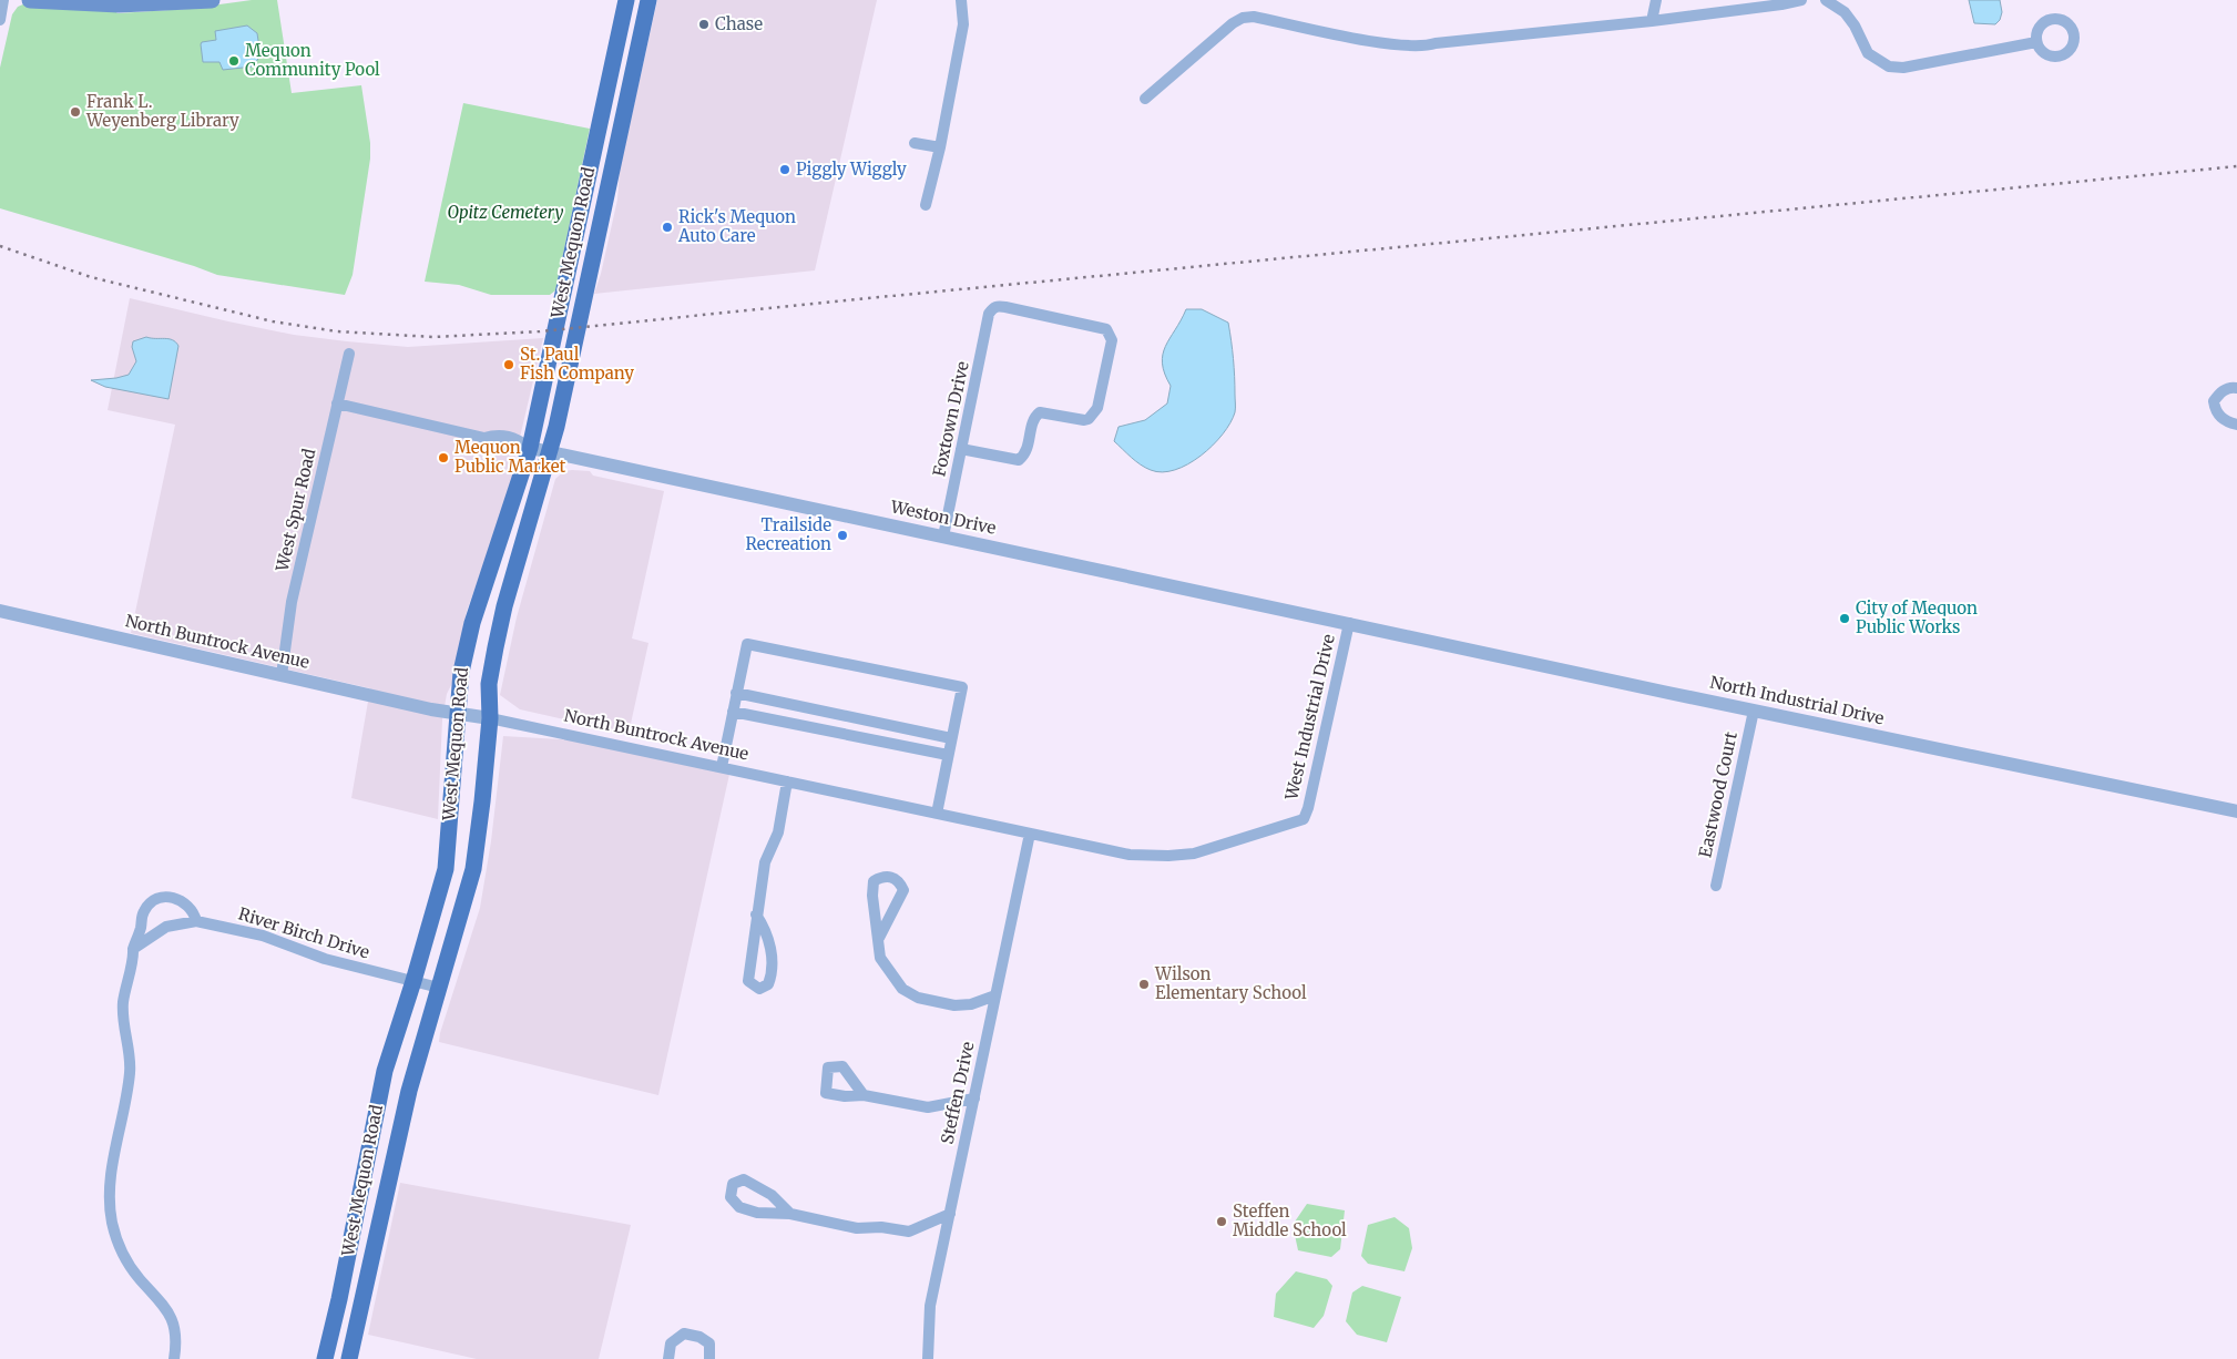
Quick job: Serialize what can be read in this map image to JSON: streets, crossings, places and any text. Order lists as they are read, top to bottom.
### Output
{
  "streets": {
    "main road": ["West Mequon Road"],
    "street": [
      "Foxtown Drive",
      "West Spur Road",
      "Weston Drive",
      "North Buntrock Avenue",
      "North Industrial Drive",
      "West Industrial Drive",
      "Eastwood Court",
      "River Birch Drive",
      "Steffen Drive"
    ]
  },
  "crossings": [
    ["West Mequon Road", "Weston Drive"],
    ["West Mequon Road", "North Buntrock Avenue"],
    ["West Mequon Road", "River Birch Drive"],
    ["Foxtown Drive", "Weston Drive"],
    ["West Spur Road", "North Buntrock Avenue"],
    ["Weston Drive", "North Industrial Drive"],
    ["Weston Drive", "West Industrial Drive"],
    ["North Buntrock Avenue", "West Industrial Drive"],
    ["North Buntrock Avenue", "Steffen Drive"],
    ["North Industrial Drive", "West Industrial Drive"],
    ["North Industrial Drive", "Eastwood Court"]
  ],
  "parks": ["Opitz Cemetery"],
  "places": [
    "Chase",
    "Mequon Community Pool",
    "Frank L. Weyenberg Library",
    "Piggly Wiggly",
    "Rick's Mequon Auto Care",
    "St. Paul Fish Company",
    "Mequon Public Market",
    "Trailside Recreation",
    "City of Mequon Public Works",
    "Wilson Elementary School",
    "Steffen Middle School"
  ]
}
